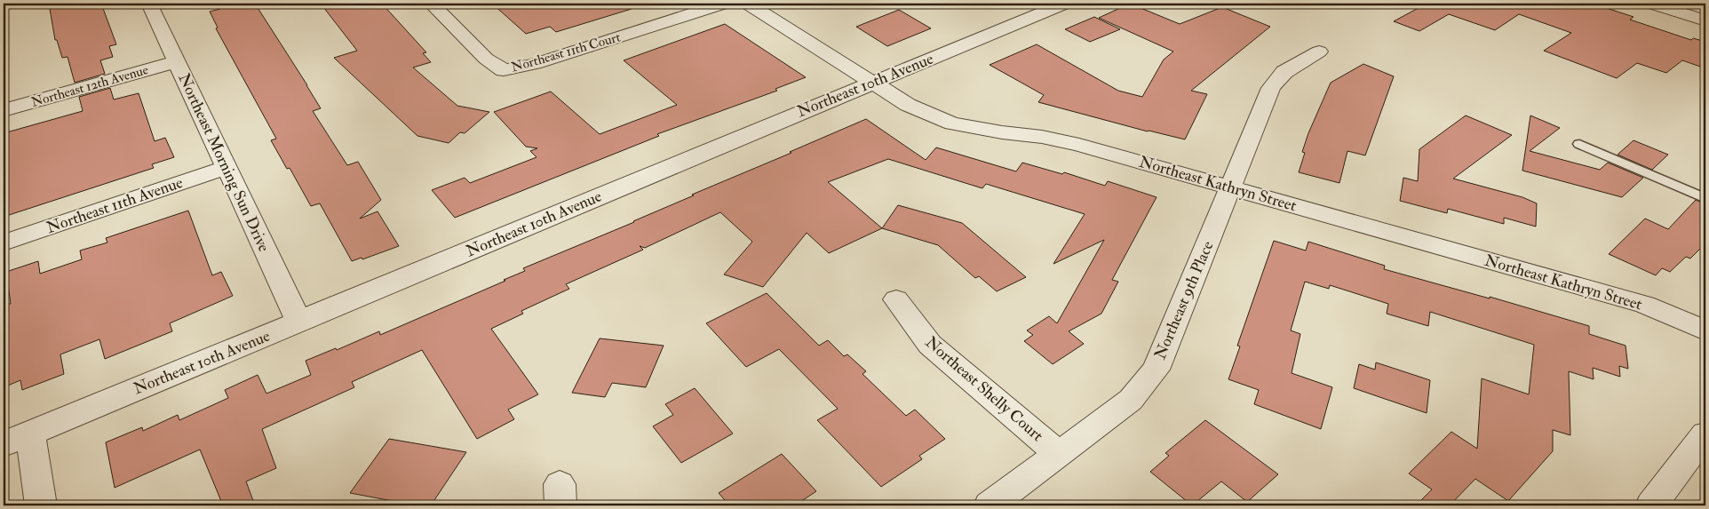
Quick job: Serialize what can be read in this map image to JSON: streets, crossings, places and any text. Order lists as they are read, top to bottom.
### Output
{
  "streets": {
    "street": [
      "Northeast 11th Court",
      "Northeast 10th Avenue",
      "Northeast 12th Avenue",
      "Northeast Morning Sun Drive",
      "Northeast Kathryn Street",
      "Northeast 11th Avenue",
      "Northeast 9th Place",
      "Northeast Shelly Court"
    ]
  },
  "crossings": [
    ["Northeast 10th Avenue", "Northeast Morning Sun Drive"],
    ["Northeast 10th Avenue", "Northeast Kathryn Street"],
    ["Northeast 12th Avenue", "Northeast Morning Sun Drive"],
    ["Northeast Morning Sun Drive", "Northeast 11th Avenue"],
    ["Northeast Kathryn Street", "Northeast 9th Place"],
    ["Northeast 9th Place", "Northeast Shelly Court"]
  ]
}
